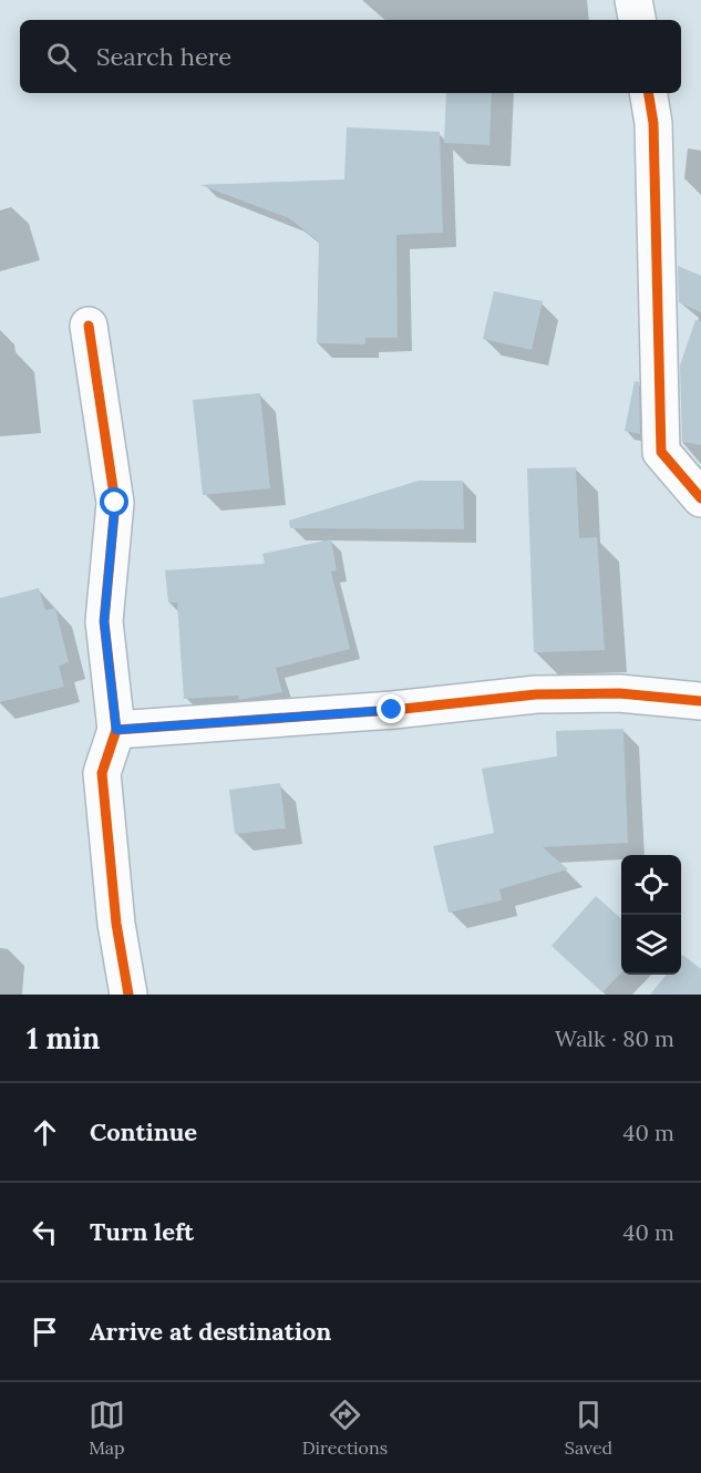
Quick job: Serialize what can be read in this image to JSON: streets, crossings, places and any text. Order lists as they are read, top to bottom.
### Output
{
  "page": {
    "search": "Search here",
    "heading": ["1 min", "Walk · 80 m"],
    "list": [
      ["Continue", "40 m"],
      ["Turn left", "40 m"],
      "Arrive at destination"
    ],
    "nav": ["Map", "Directions", "Saved"]
  }
}
